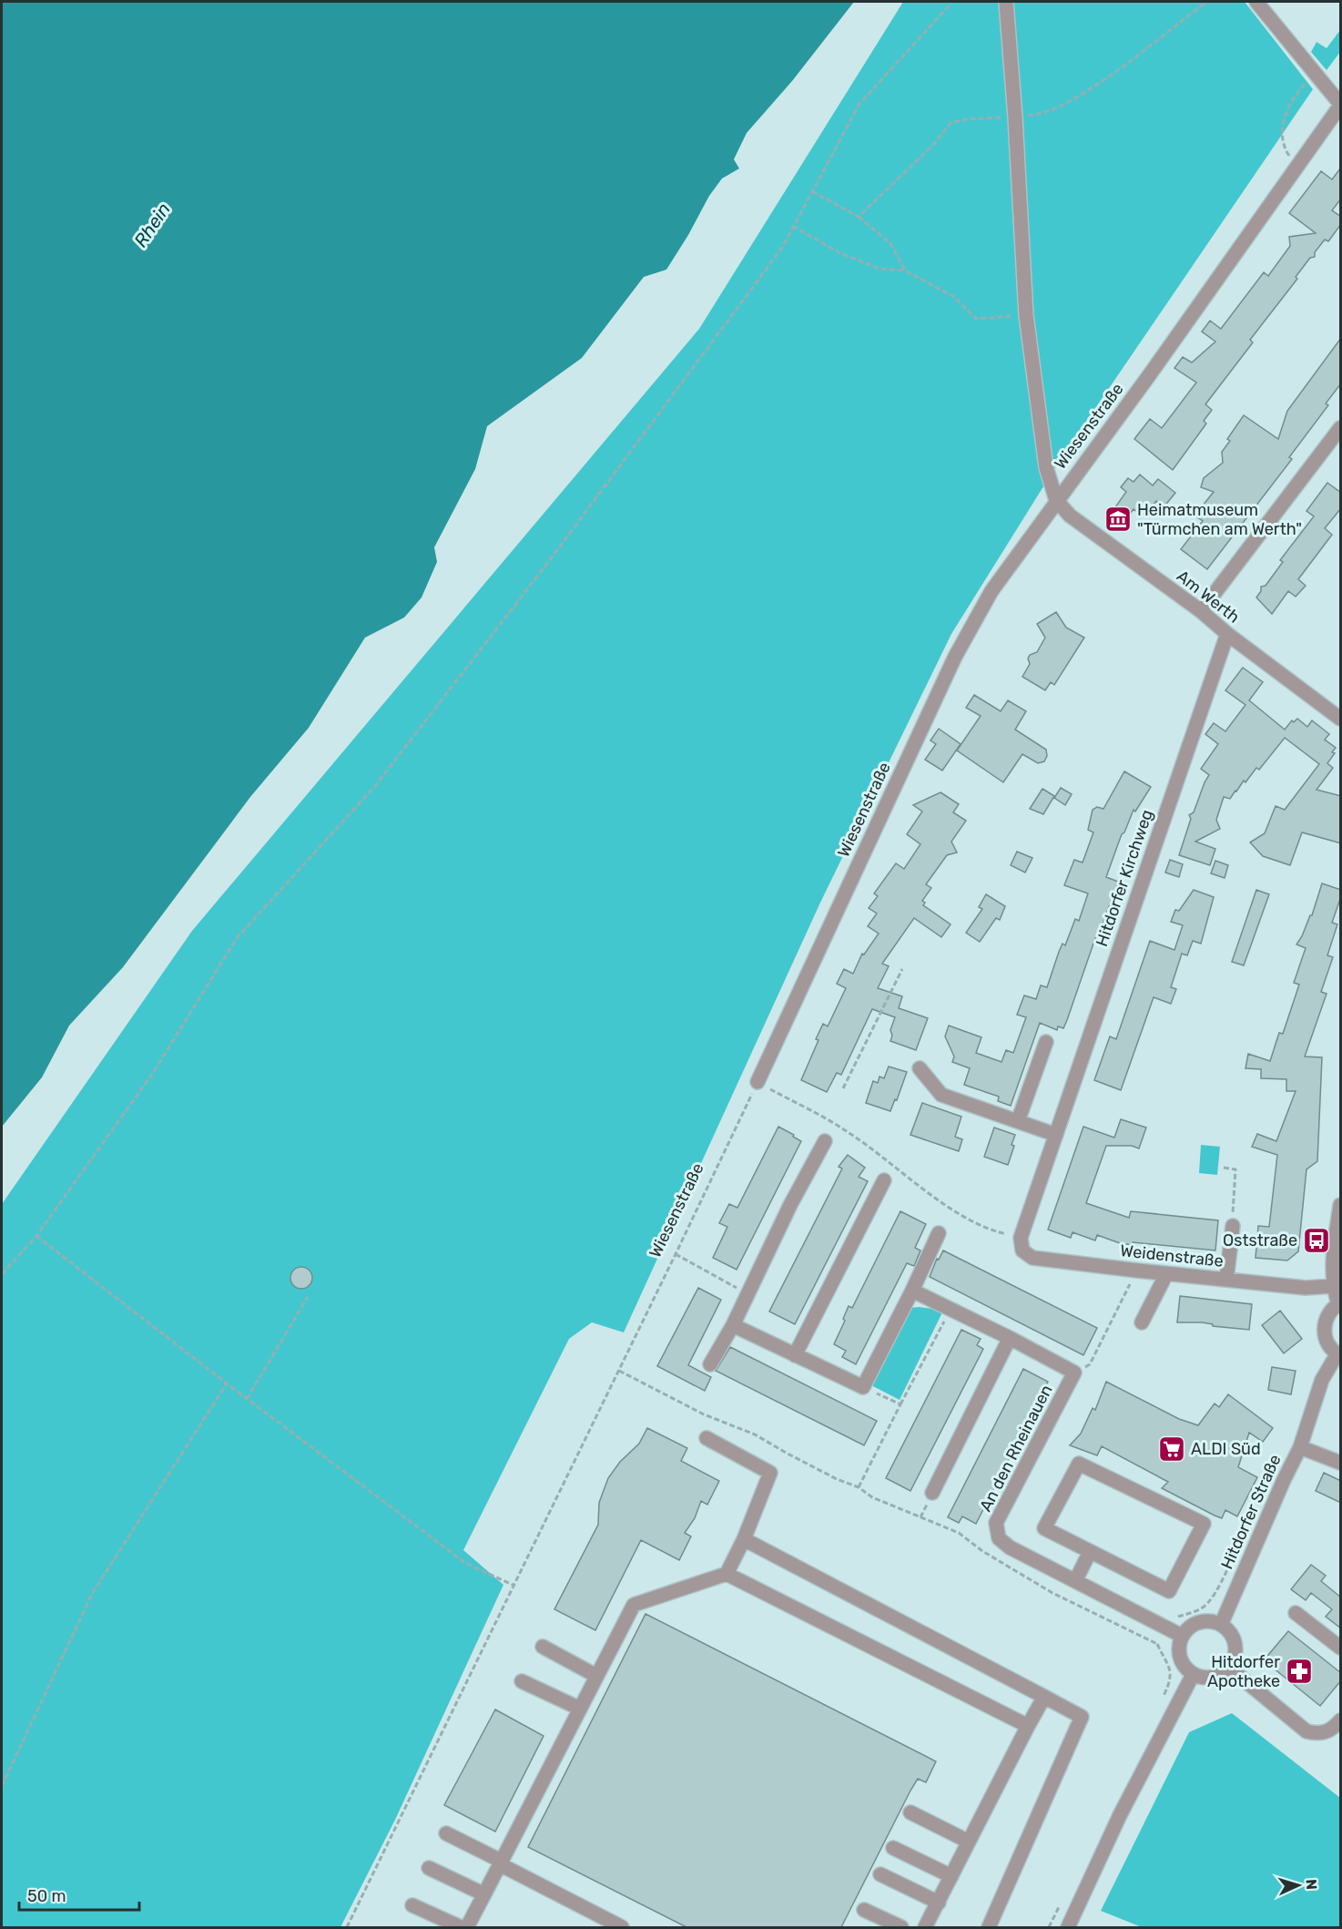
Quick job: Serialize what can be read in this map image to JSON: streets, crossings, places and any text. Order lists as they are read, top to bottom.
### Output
{
  "streets": {
    "street": [
      "Wiesenstraße",
      "Am Werth",
      "Hitdorfer Kirchweg",
      "Weidenstraße",
      "An den Rheinauen",
      "Hitdorfer Straße"
    ]
  },
  "crossings": [
    ["Wiesenstraße", "Am Werth"],
    ["Am Werth", "Hitdorfer Kirchweg"],
    ["Hitdorfer Kirchweg", "Weidenstraße"],
    ["An den Rheinauen", "Hitdorfer Straße"]
  ],
  "water": ["Rhein"],
  "places": {
    "museum": ["Heimatmuseum \"Türmchen am Werth\""],
    "bus stop": ["Oststraße"],
    "supermarket": ["ALDI Süd"],
    "pharmacy": ["Hitdorfer Apotheke"]
  },
  "scale_bar": "50 m",
  "north": "right"
}
